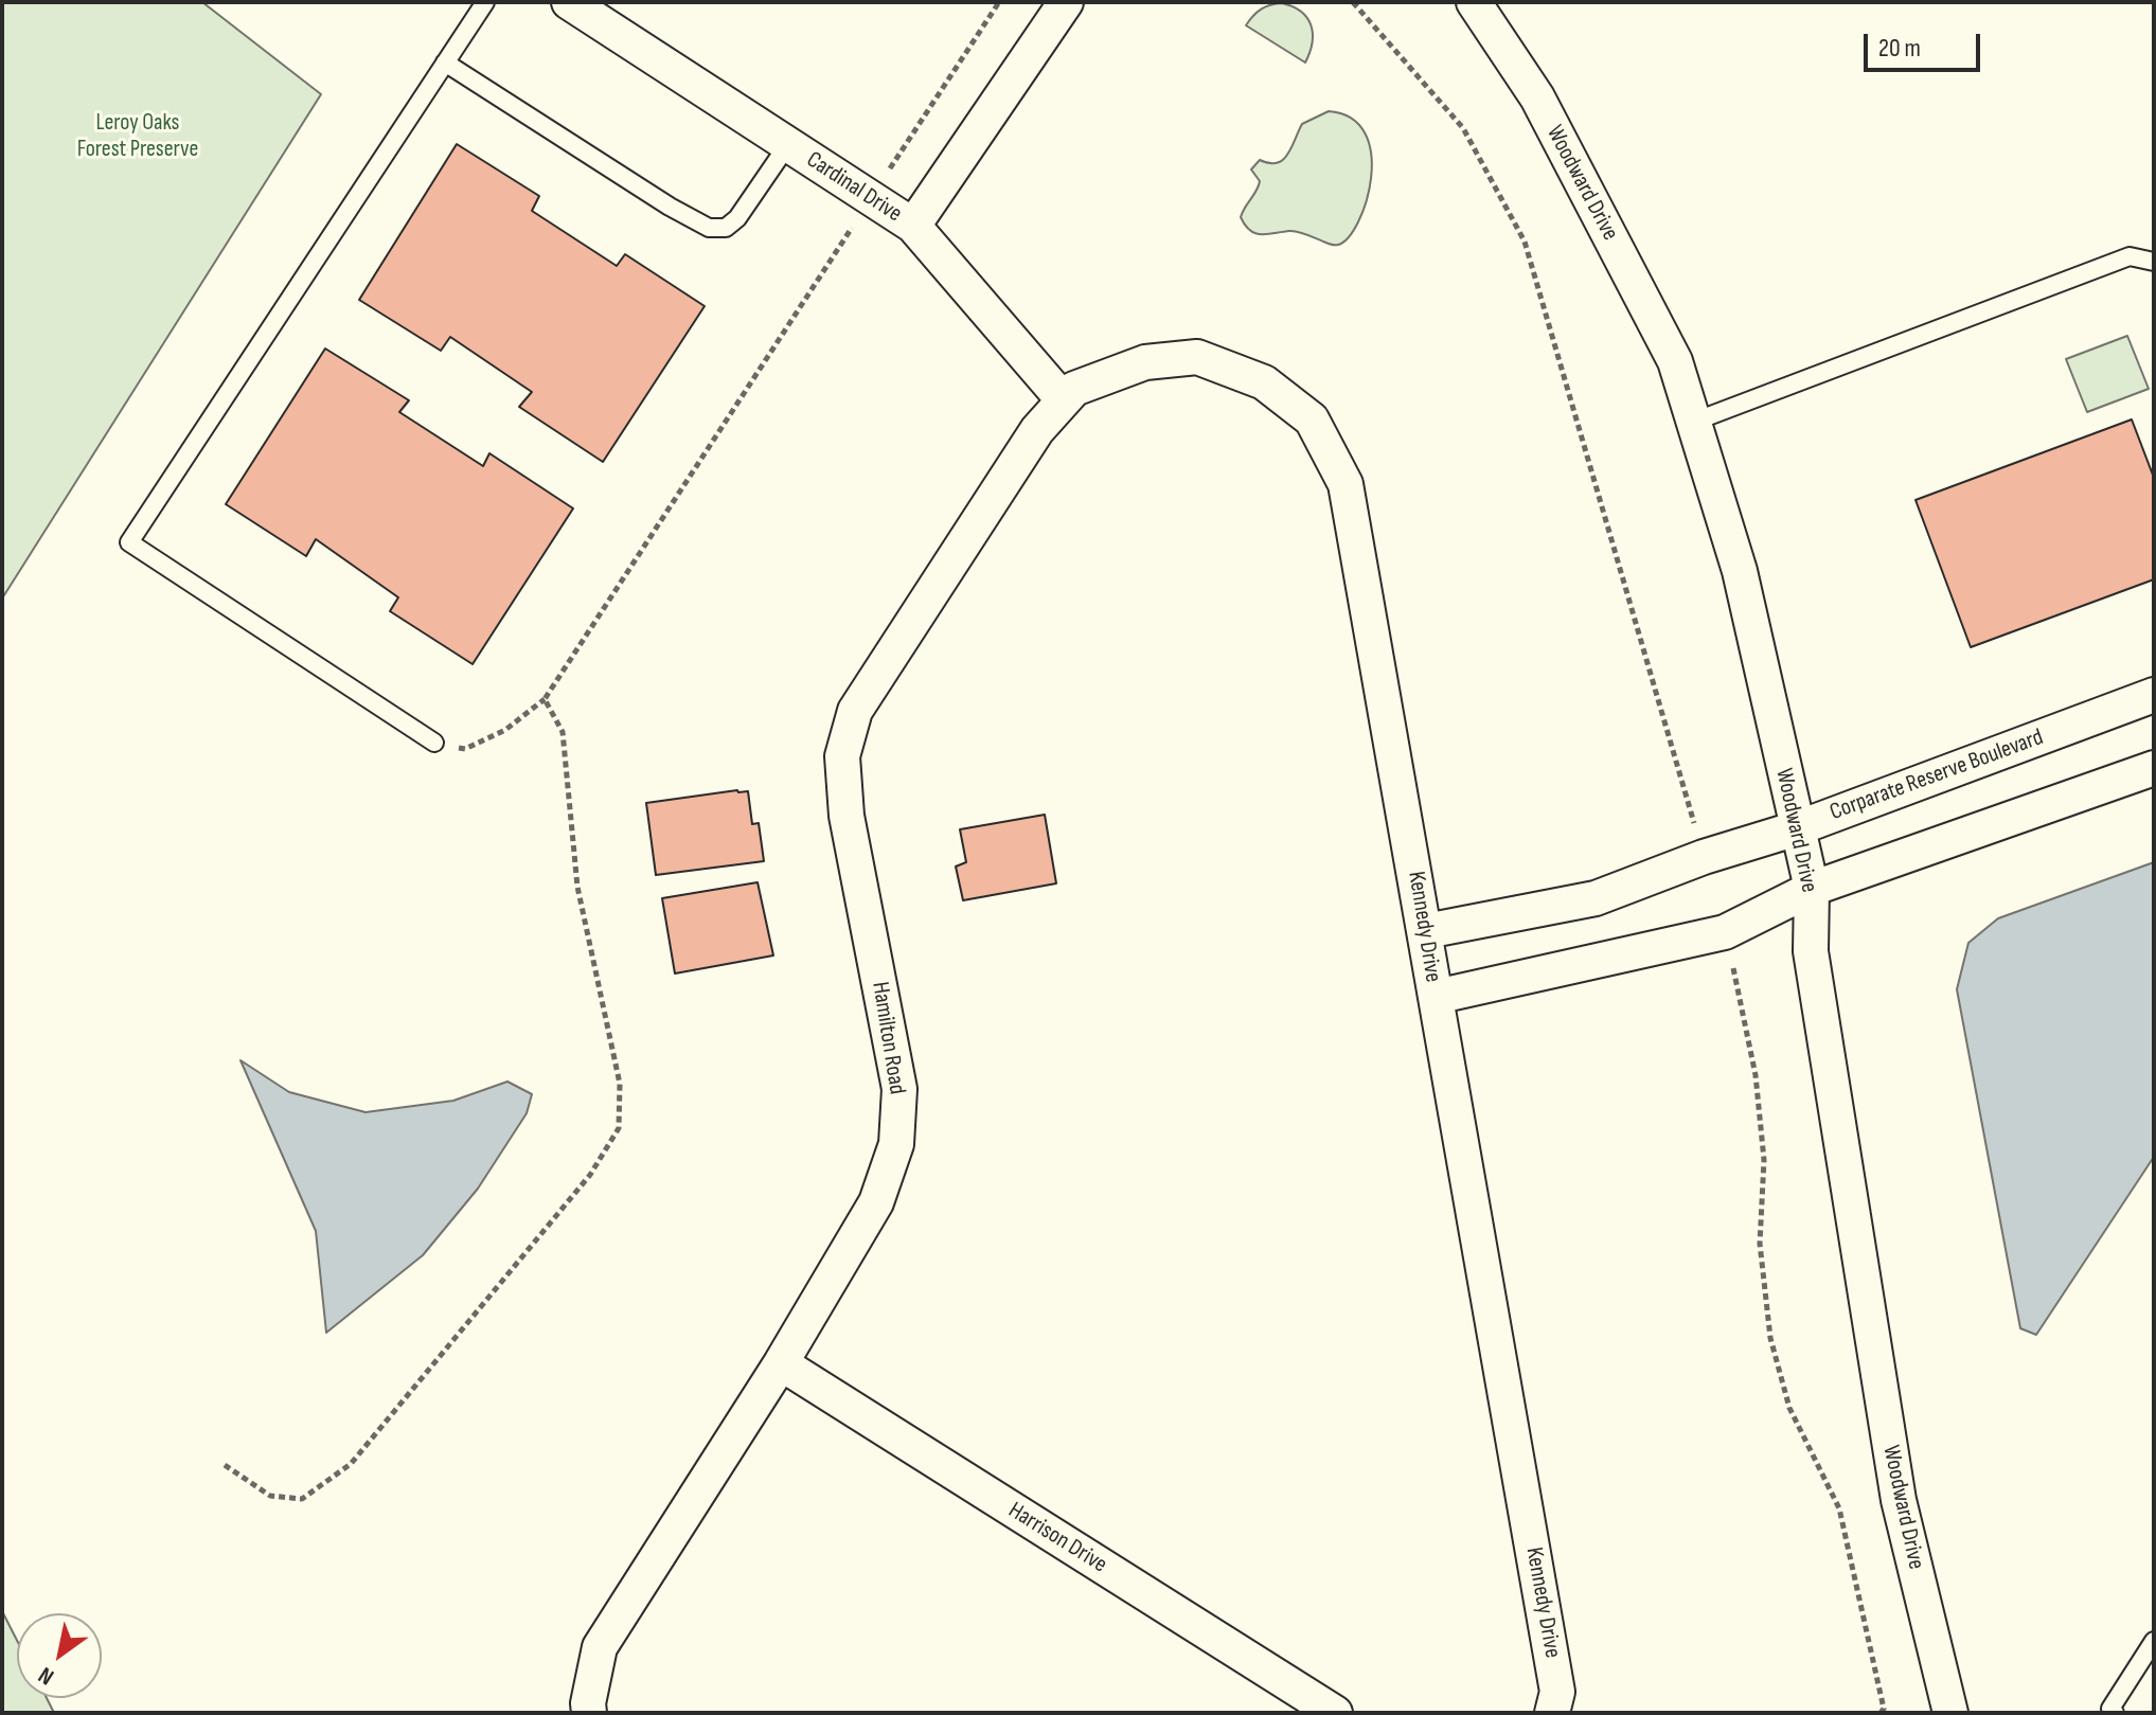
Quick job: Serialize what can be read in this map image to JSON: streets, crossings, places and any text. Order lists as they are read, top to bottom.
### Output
{
  "streets": {
    "street": [
      "Woodward Drive",
      "Cardinal Drive",
      "Corparate Reserve Boulevard",
      "Kennedy Drive",
      "Hamilton Road",
      "Harrison Drive"
    ]
  },
  "crossings": [
    ["Woodward Drive", "Corparate Reserve Boulevard"],
    ["Corparate Reserve Boulevard", "Kennedy Drive"],
    ["Kennedy Drive", "Hamilton Road"],
    ["Hamilton Road", "Harrison Drive"]
  ],
  "parks": ["Leroy Oaks Forest Preserve"],
  "scale_bar": "20 m",
  "north": "bottom left"
}
